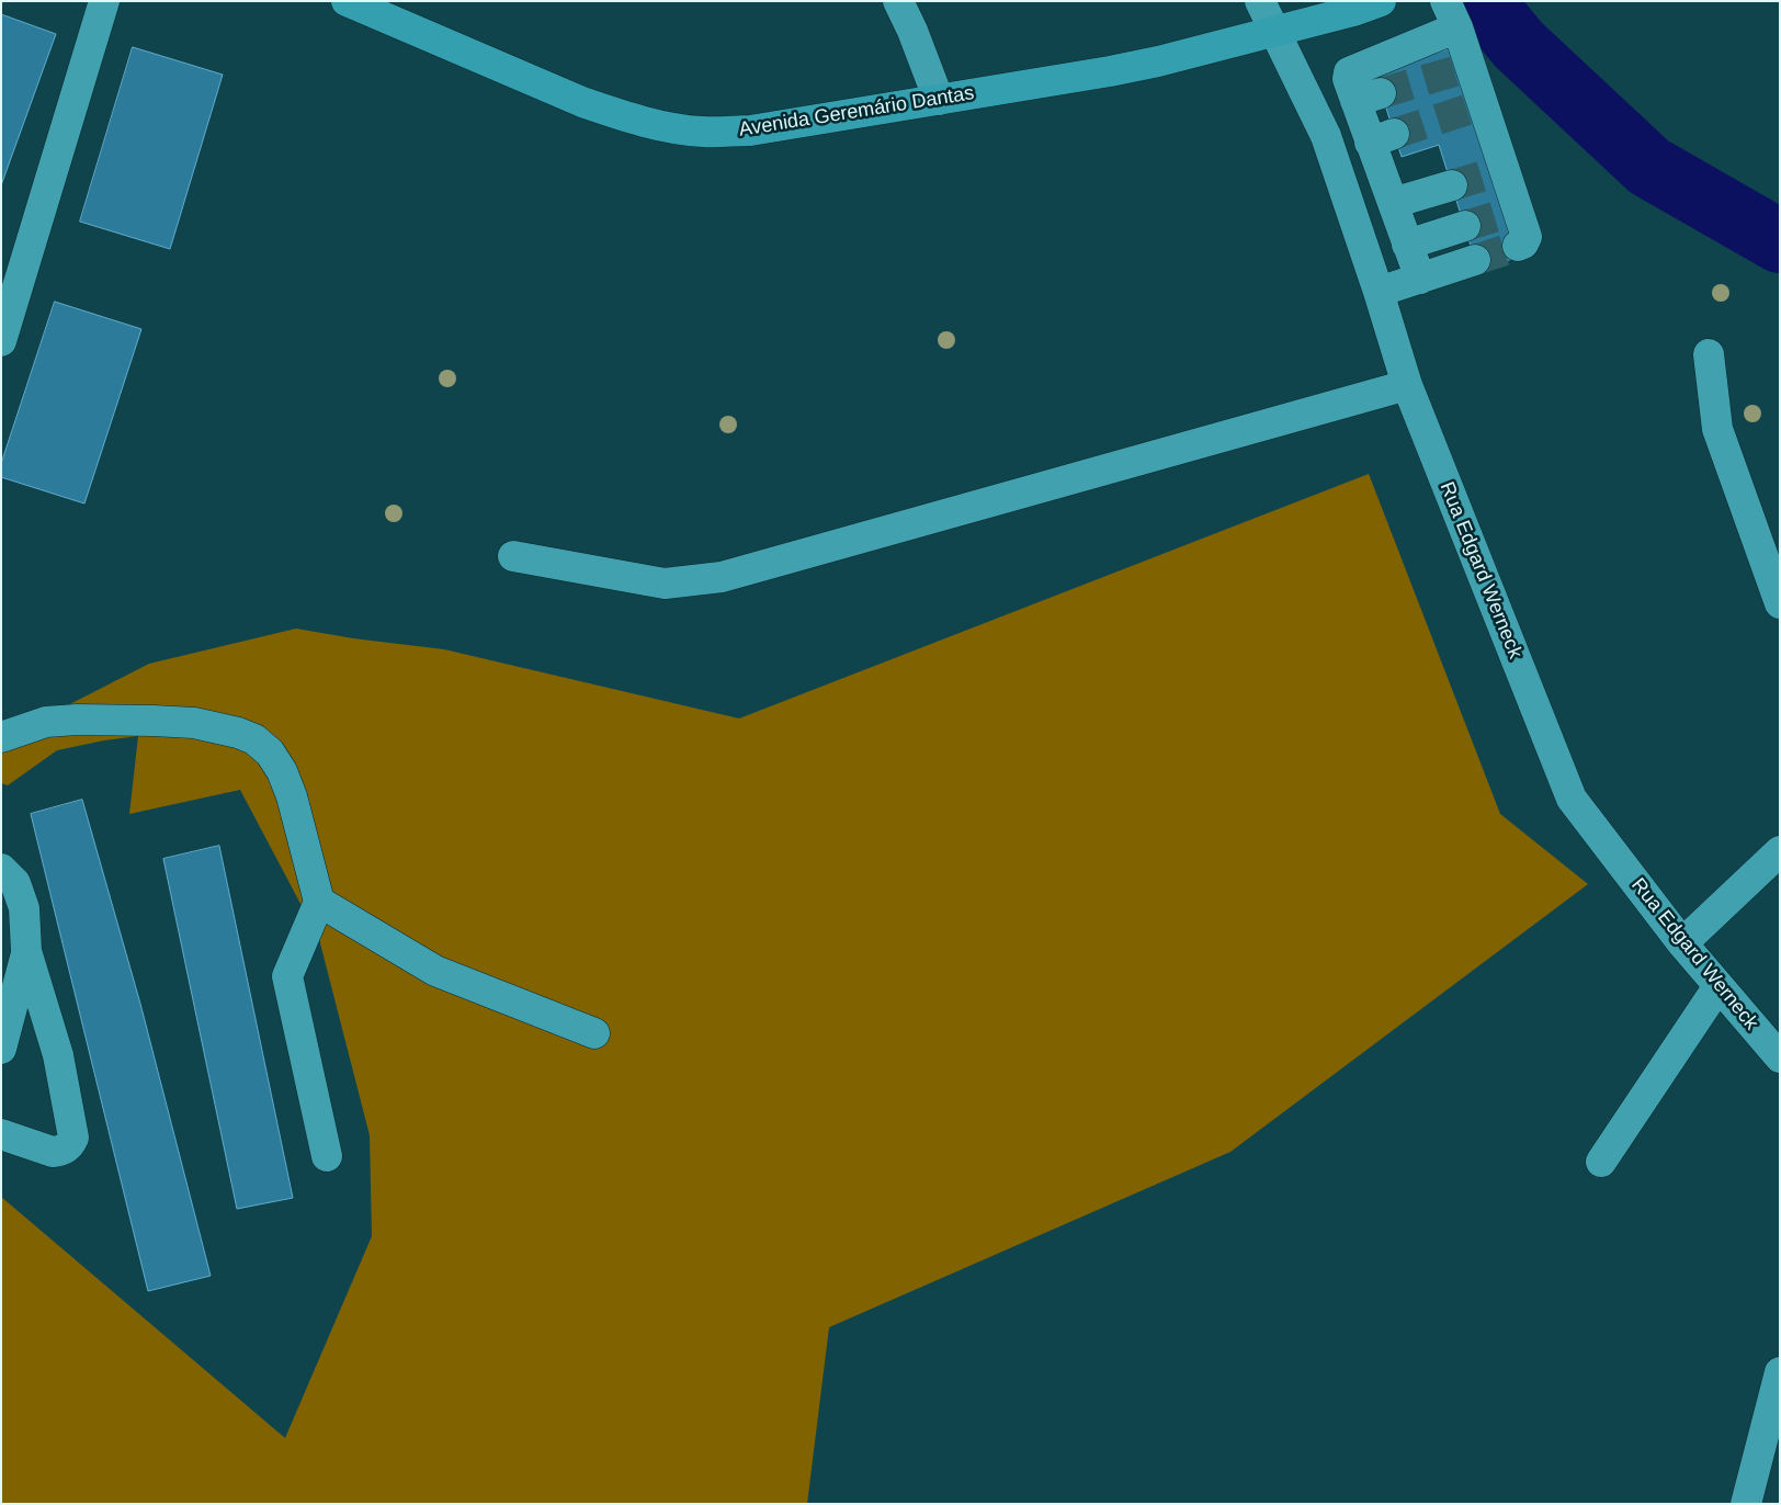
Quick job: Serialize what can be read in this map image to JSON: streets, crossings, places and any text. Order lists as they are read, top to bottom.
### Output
{
  "streets": {
    "main road": ["Avenida Geremário Dantas"],
    "street": ["Rua Edgard Werneck"]
  },
  "crossings": [
    ["Avenida Geremário Dantas", "Rua Edgard Werneck"]
  ]
}
